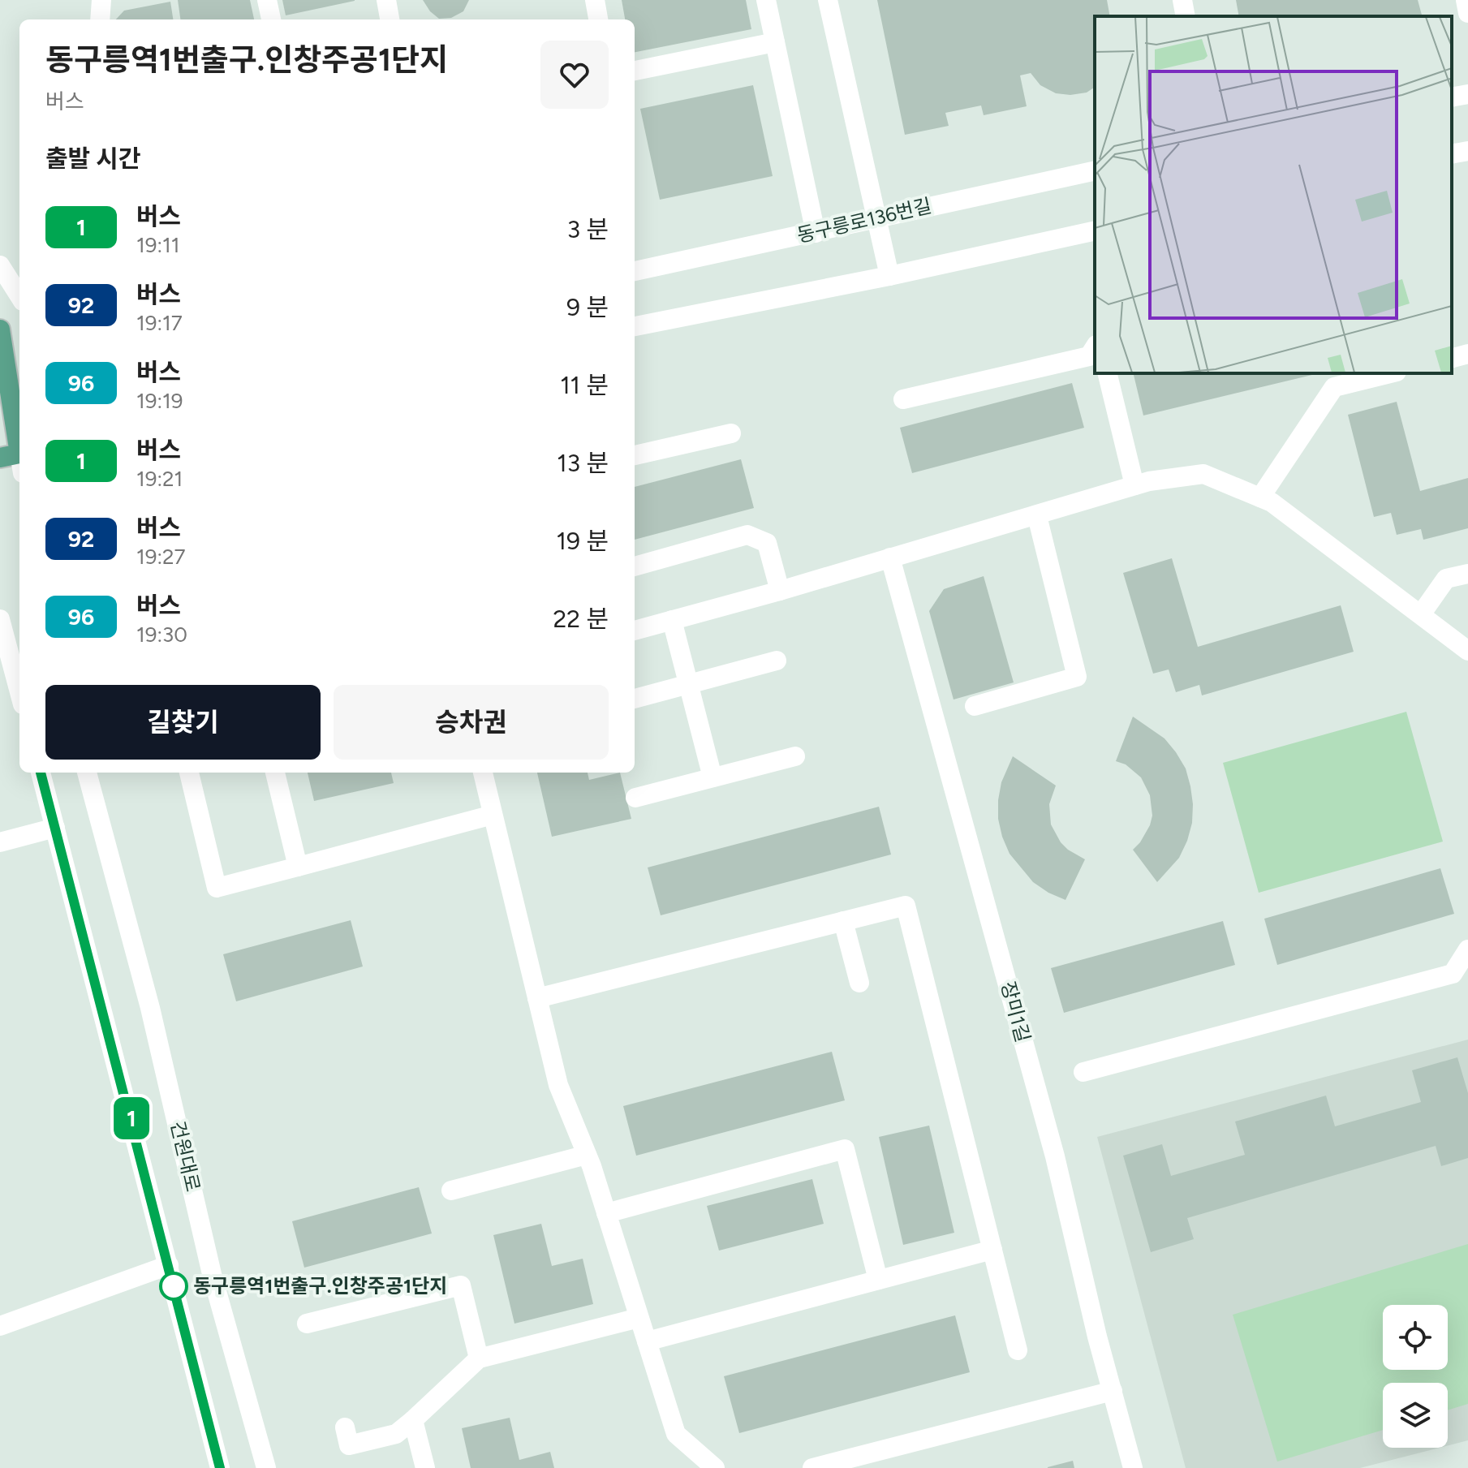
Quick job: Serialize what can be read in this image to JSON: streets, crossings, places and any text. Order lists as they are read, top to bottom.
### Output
{
  "streets": {
    "street": ["동구릉로136번길", "장미1길", "건원대로"]
  },
  "places": ["동구릉역1번출구.인창주공1단지"],
  "lines": ["bus line 1"],
  "page": {
    "on_map": "1",
    "heading": [
      ["동구릉역1번출구.인창주공1단지", "버스"],
      "출발 시간"
    ],
    "list": [
      {
        "mark": "1",
        "name": "버스",
        "note": "19:11",
        "value": "3 분"
      },
      {
        "mark": "92",
        "name": "버스",
        "note": "19:17",
        "value": "9 분"
      },
      {
        "mark": "96",
        "name": "버스",
        "note": "19:19",
        "value": "11 분"
      },
      {
        "mark": "1",
        "name": "버스",
        "note": "19:21",
        "value": "13 분"
      },
      {
        "mark": "92",
        "name": "버스",
        "note": "19:27",
        "value": "19 분"
      },
      {
        "mark": "96",
        "name": "버스",
        "note": "19:30",
        "value": "22 분"
      }
    ],
    "buttons": ["길찾기", "승차권"]
  }
}
